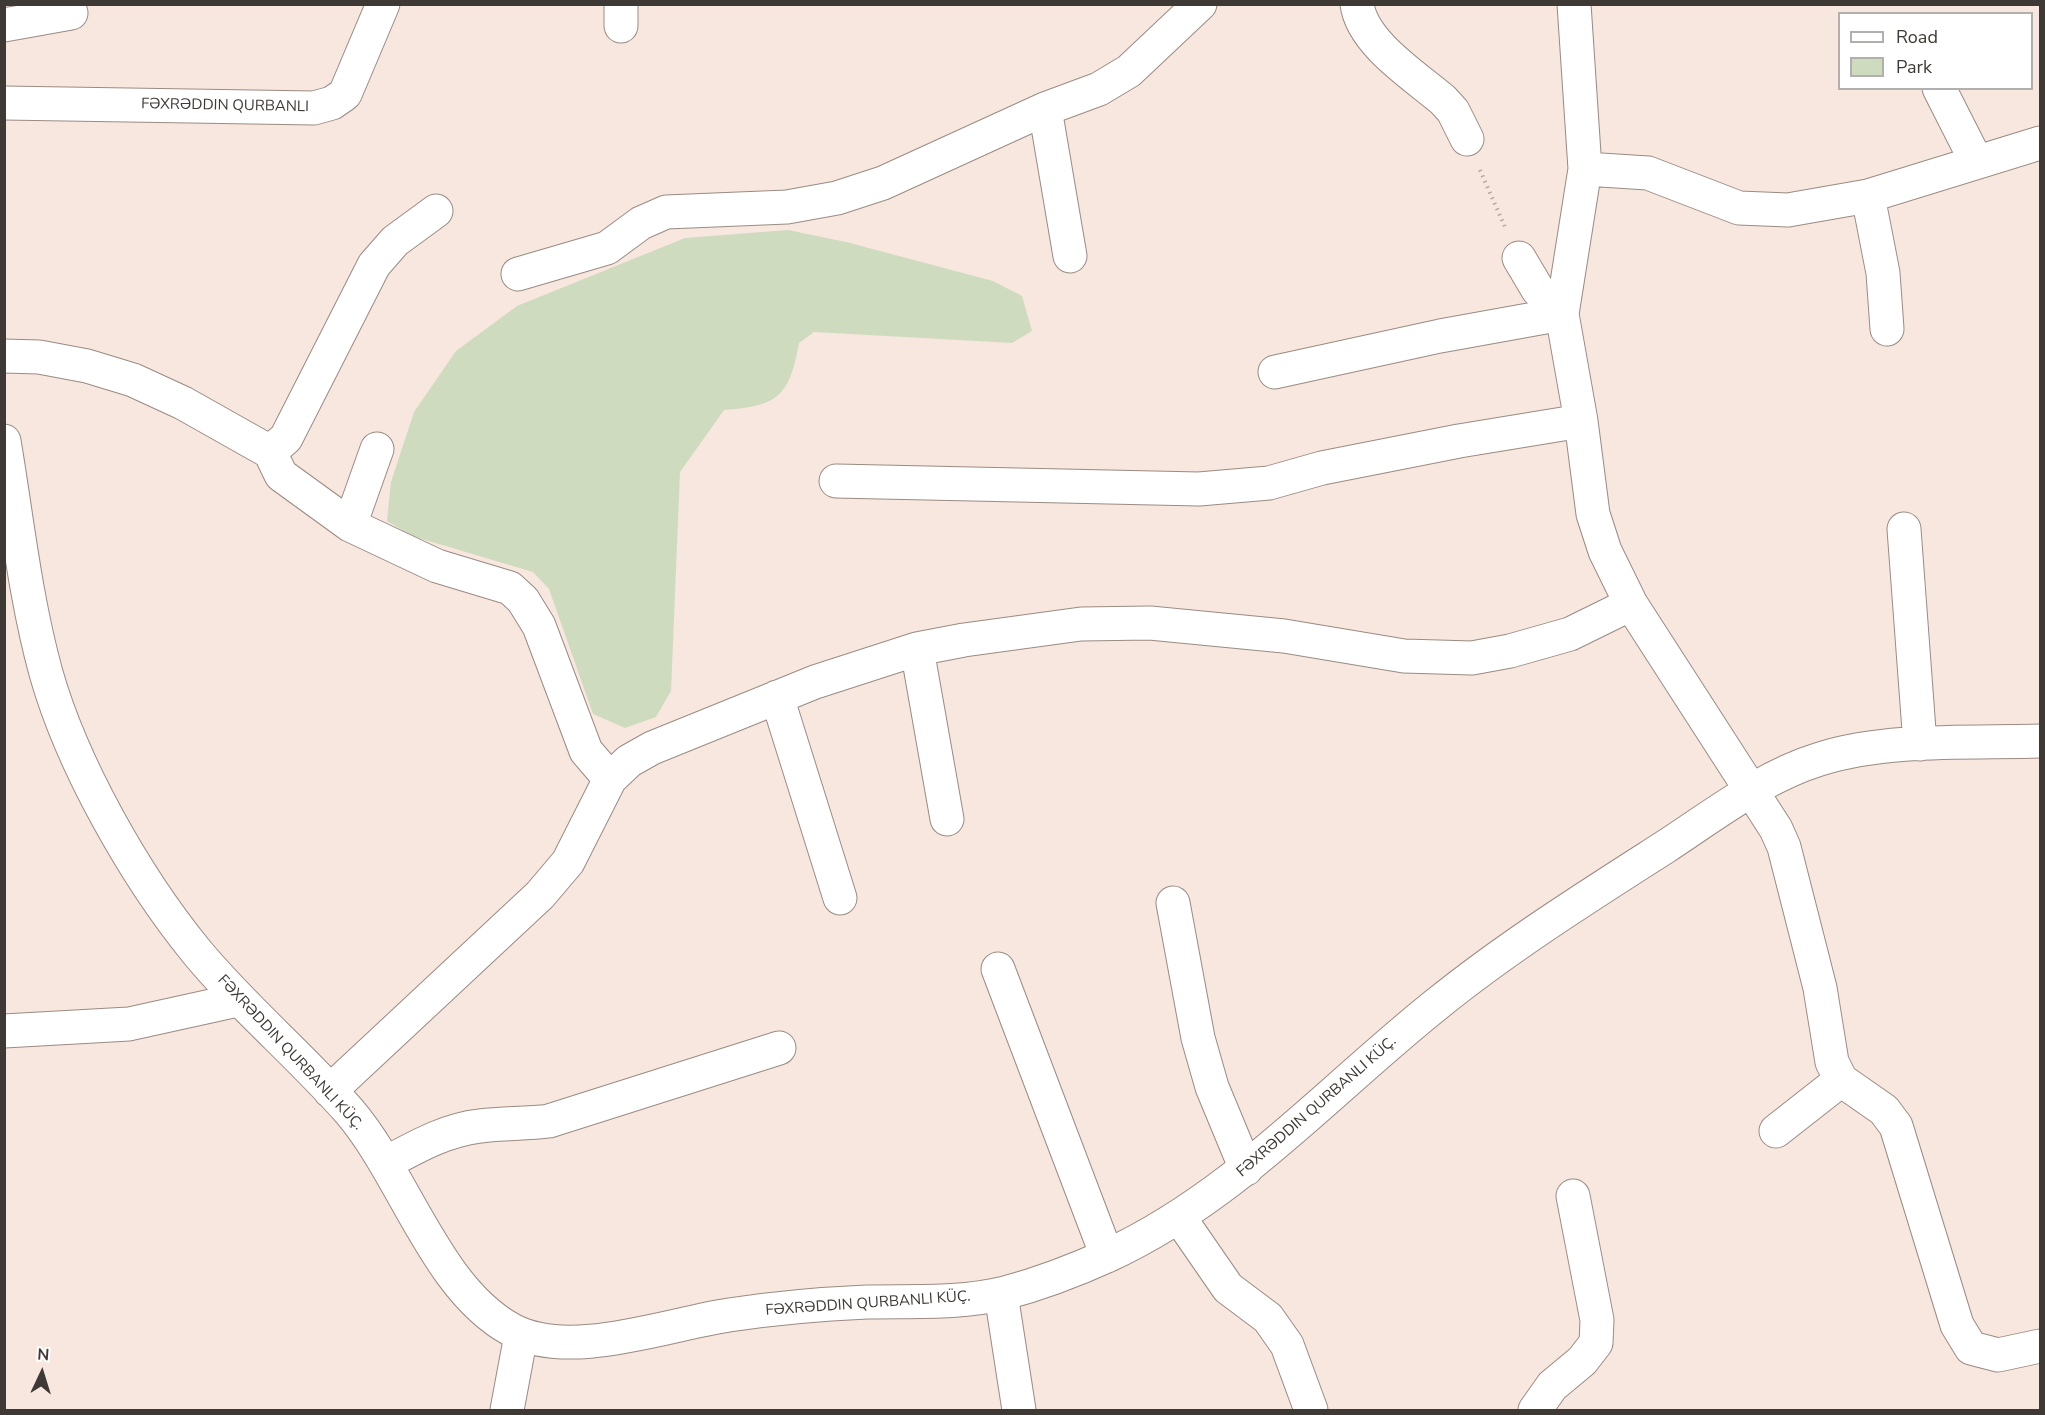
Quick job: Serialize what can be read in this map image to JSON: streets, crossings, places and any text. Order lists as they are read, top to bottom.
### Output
{
  "legend": ["Road", "Park"],
  "north": "top"
}
